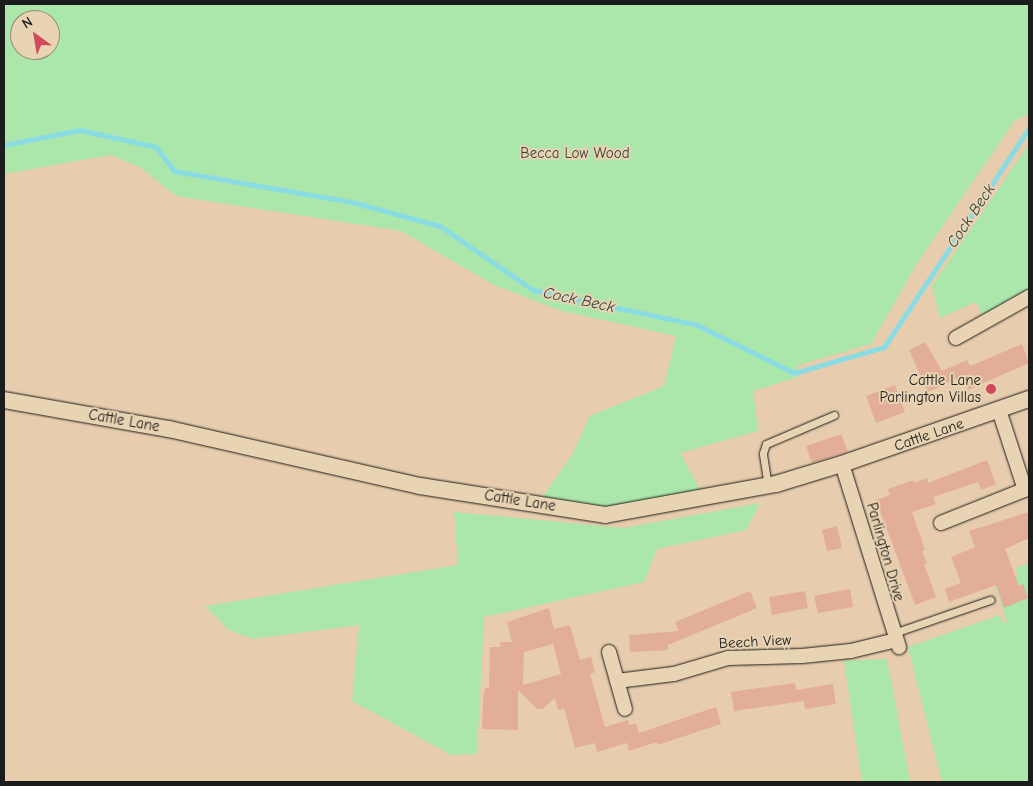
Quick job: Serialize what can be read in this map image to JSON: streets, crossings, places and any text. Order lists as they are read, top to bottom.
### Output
{
  "streets": {
    "street": ["Cattle Lane", "Parlington Drive", "Beech View"]
  },
  "crossings": [
    ["Cattle Lane", "Parlington Drive"],
    ["Parlington Drive", "Beech View"]
  ],
  "water": ["Cock Beck"],
  "parks": ["Becca Low Wood"],
  "places": ["Cattle Lane Parlington Villas"],
  "north": "top left"
}
